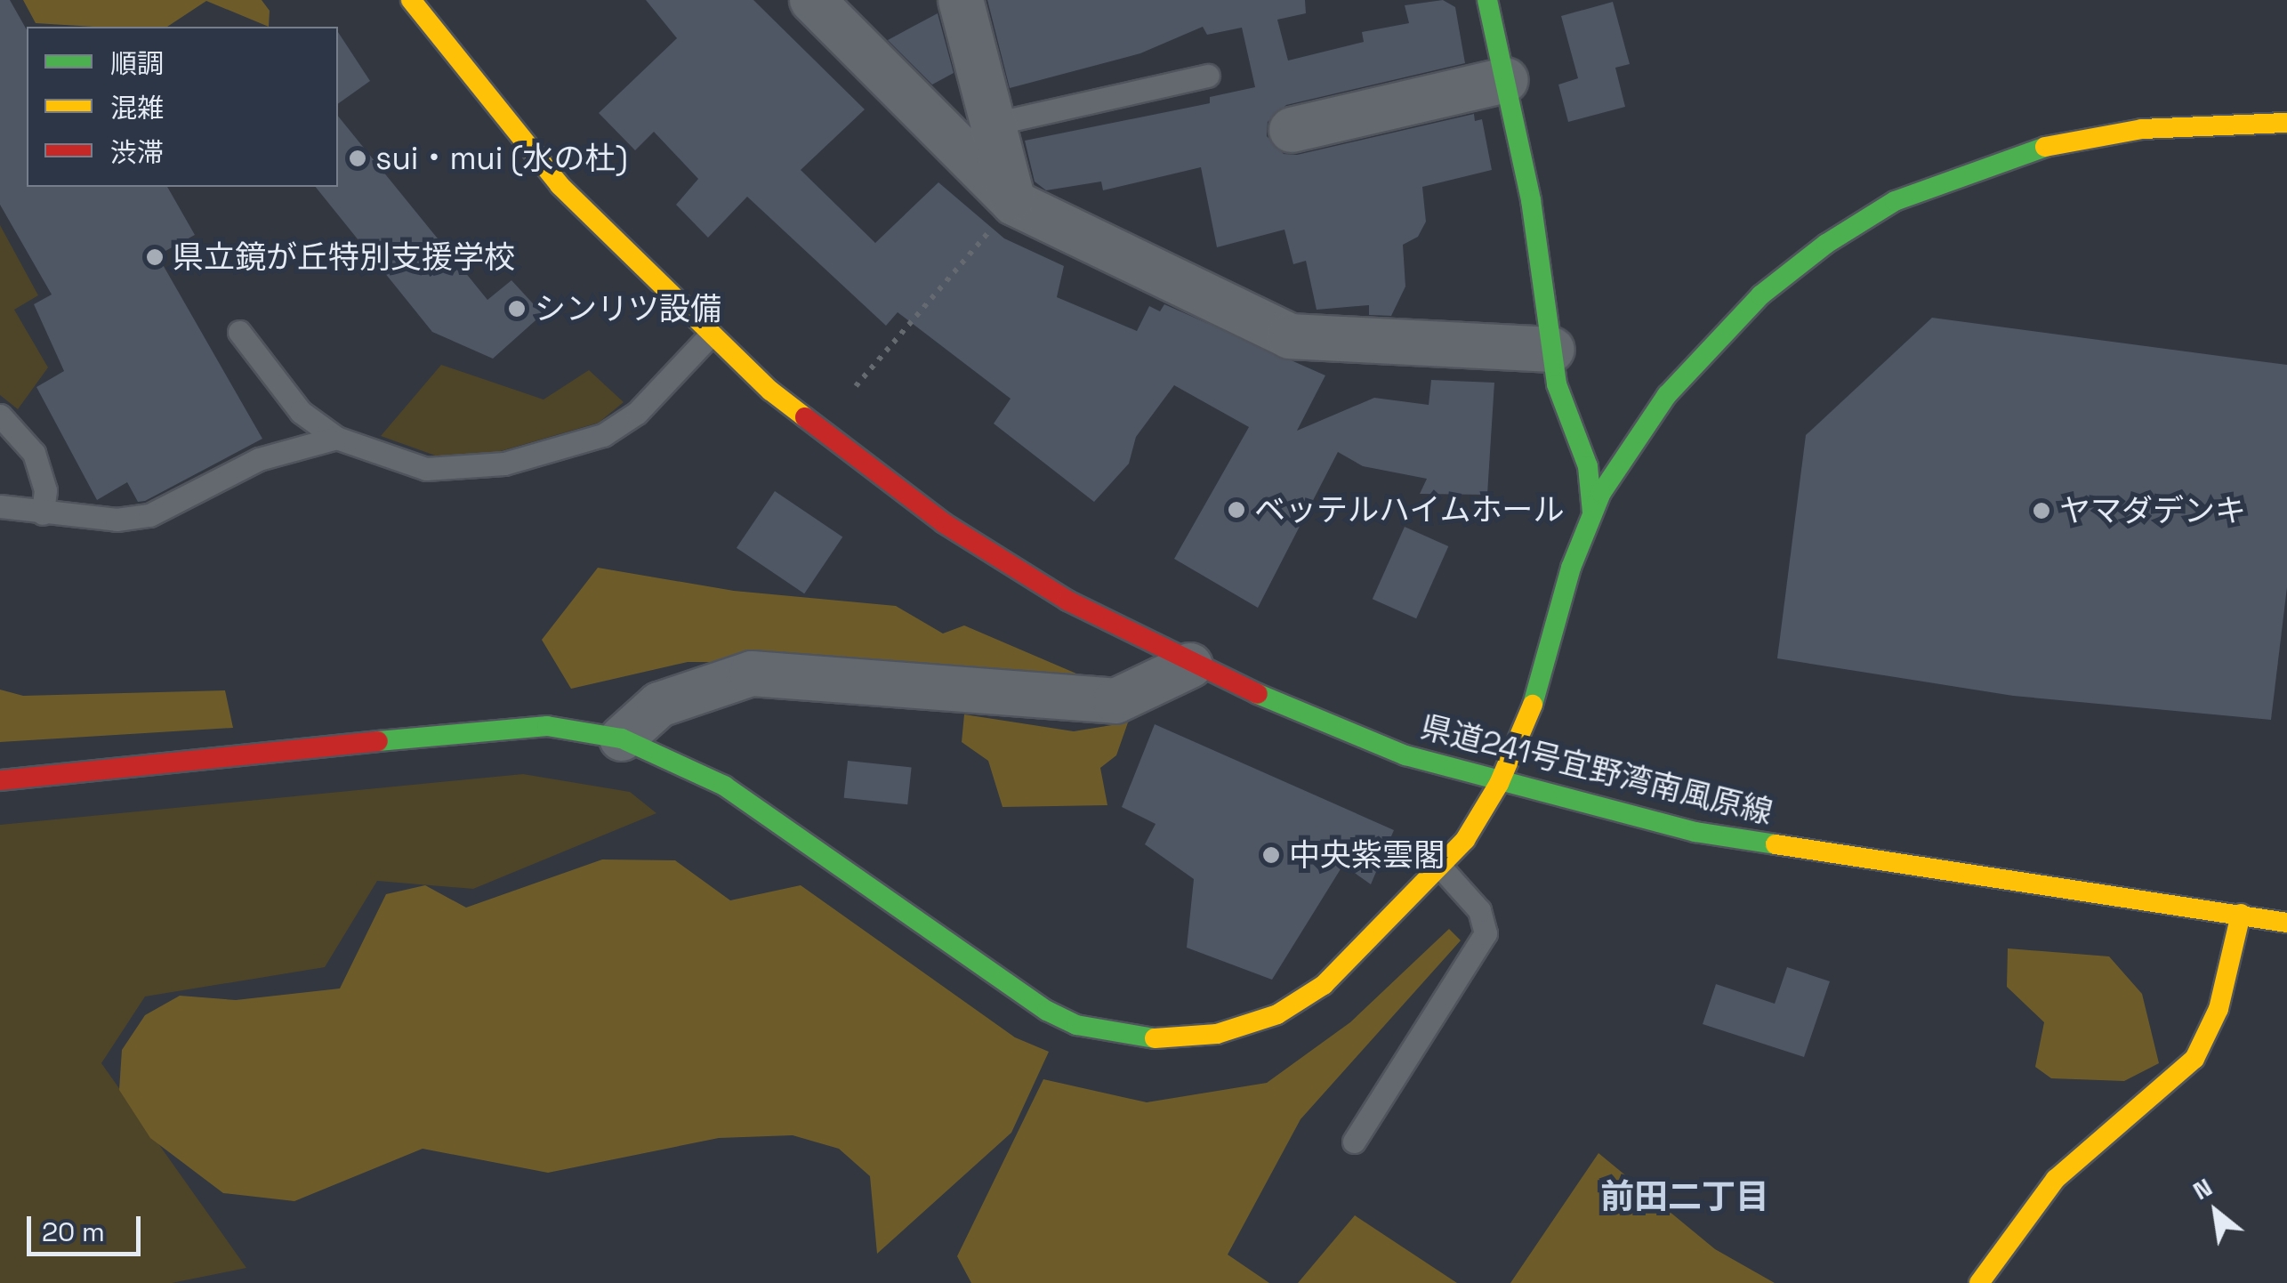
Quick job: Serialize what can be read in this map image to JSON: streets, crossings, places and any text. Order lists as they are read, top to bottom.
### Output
{
  "streets": {
    "street": ["県道241号宜野湾南風原線"]
  },
  "districts": ["前田二丁目"],
  "places": [
    "sui・mui (水の杜)",
    "県立鏡が丘特別支援学校",
    "シンリツ設備",
    "ベッテルハイムホール",
    "ヤマダデンキ",
    "中央紫雲閣"
  ],
  "legend": ["順調", "混雑", "渋滞"],
  "scale_bar": "20 m",
  "north": "top left"
}
